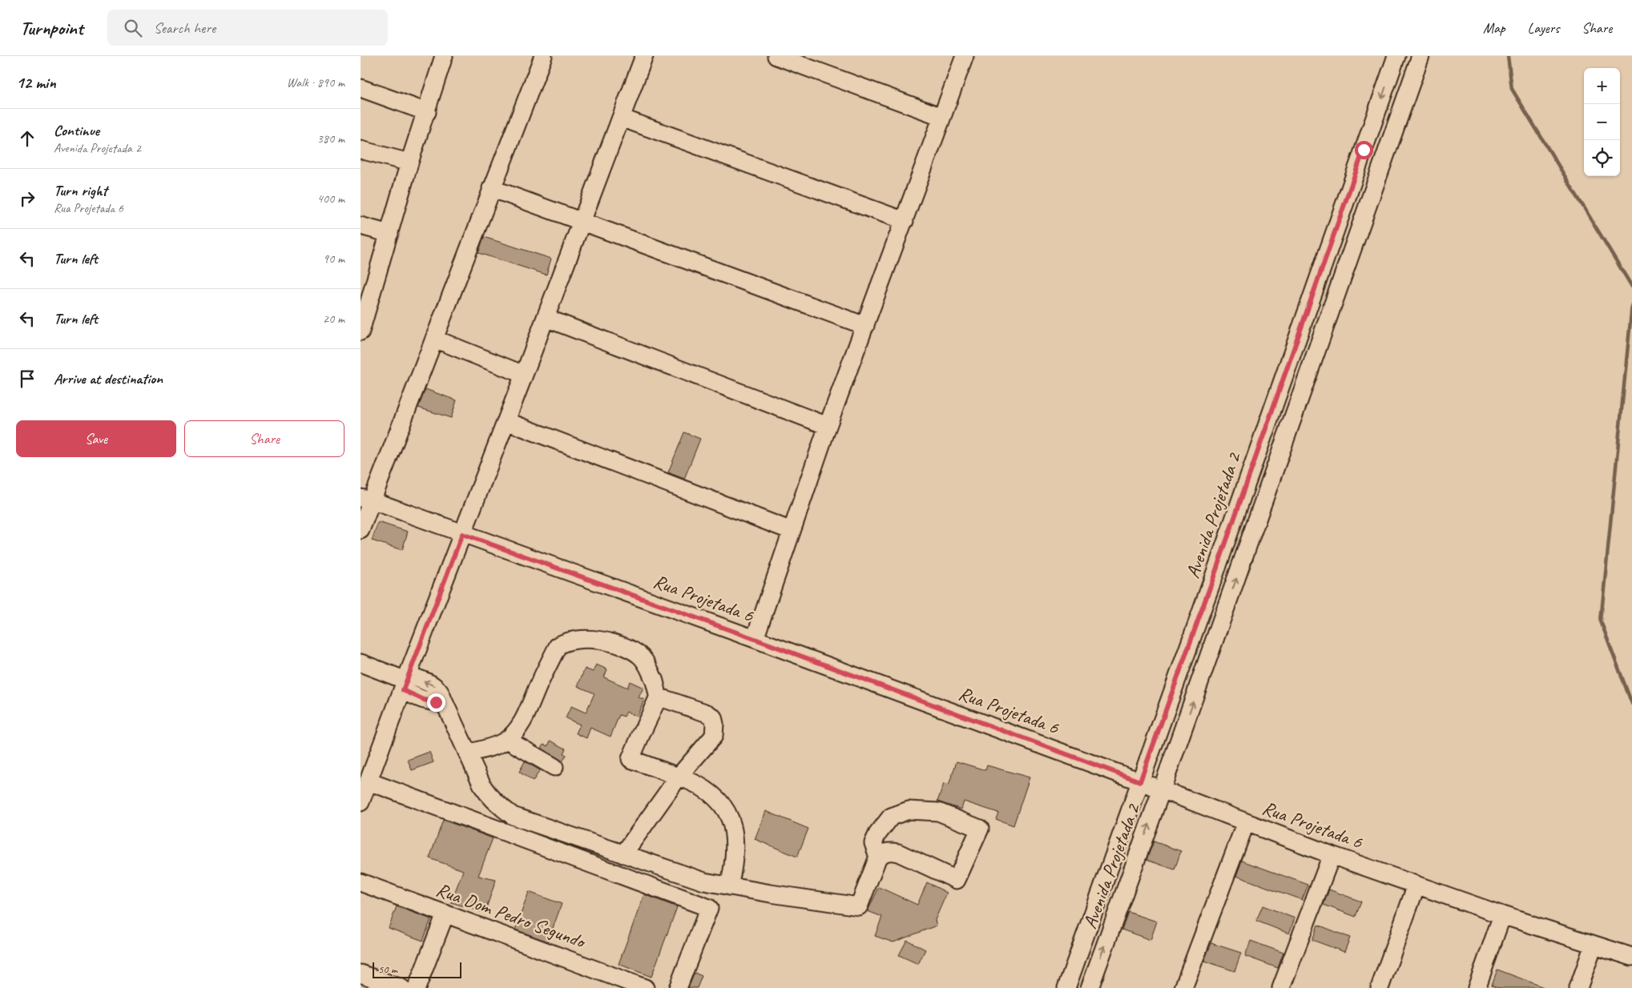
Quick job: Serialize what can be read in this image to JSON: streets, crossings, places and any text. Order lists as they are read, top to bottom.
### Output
{
  "streets": {
    "street": ["Avenida Projetada 2", "Rua Projetada 6", "Rua Dom Pedro Segundo"]
  },
  "crossings": [
    ["Avenida Projetada 2", "Rua Projetada 6"]
  ],
  "scale_bar": "50 m",
  "page": {
    "header": "Turnpoint",
    "search": "Search here",
    "nav": ["Map", "Layers", "Share"],
    "heading": ["12 min", "Walk · 890 m"],
    "map_buttons": ["+", "−"],
    "list": [
      ["Continue", "Avenida Projetada 2", "380 m"],
      ["Turn right", "Rua Projetada 6", "400 m"],
      ["Turn left", "90 m"],
      ["Turn left", "20 m"],
      "Arrive at destination"
    ],
    "buttons": ["Save", "Share"],
    "scale": "50 m"
  }
}
